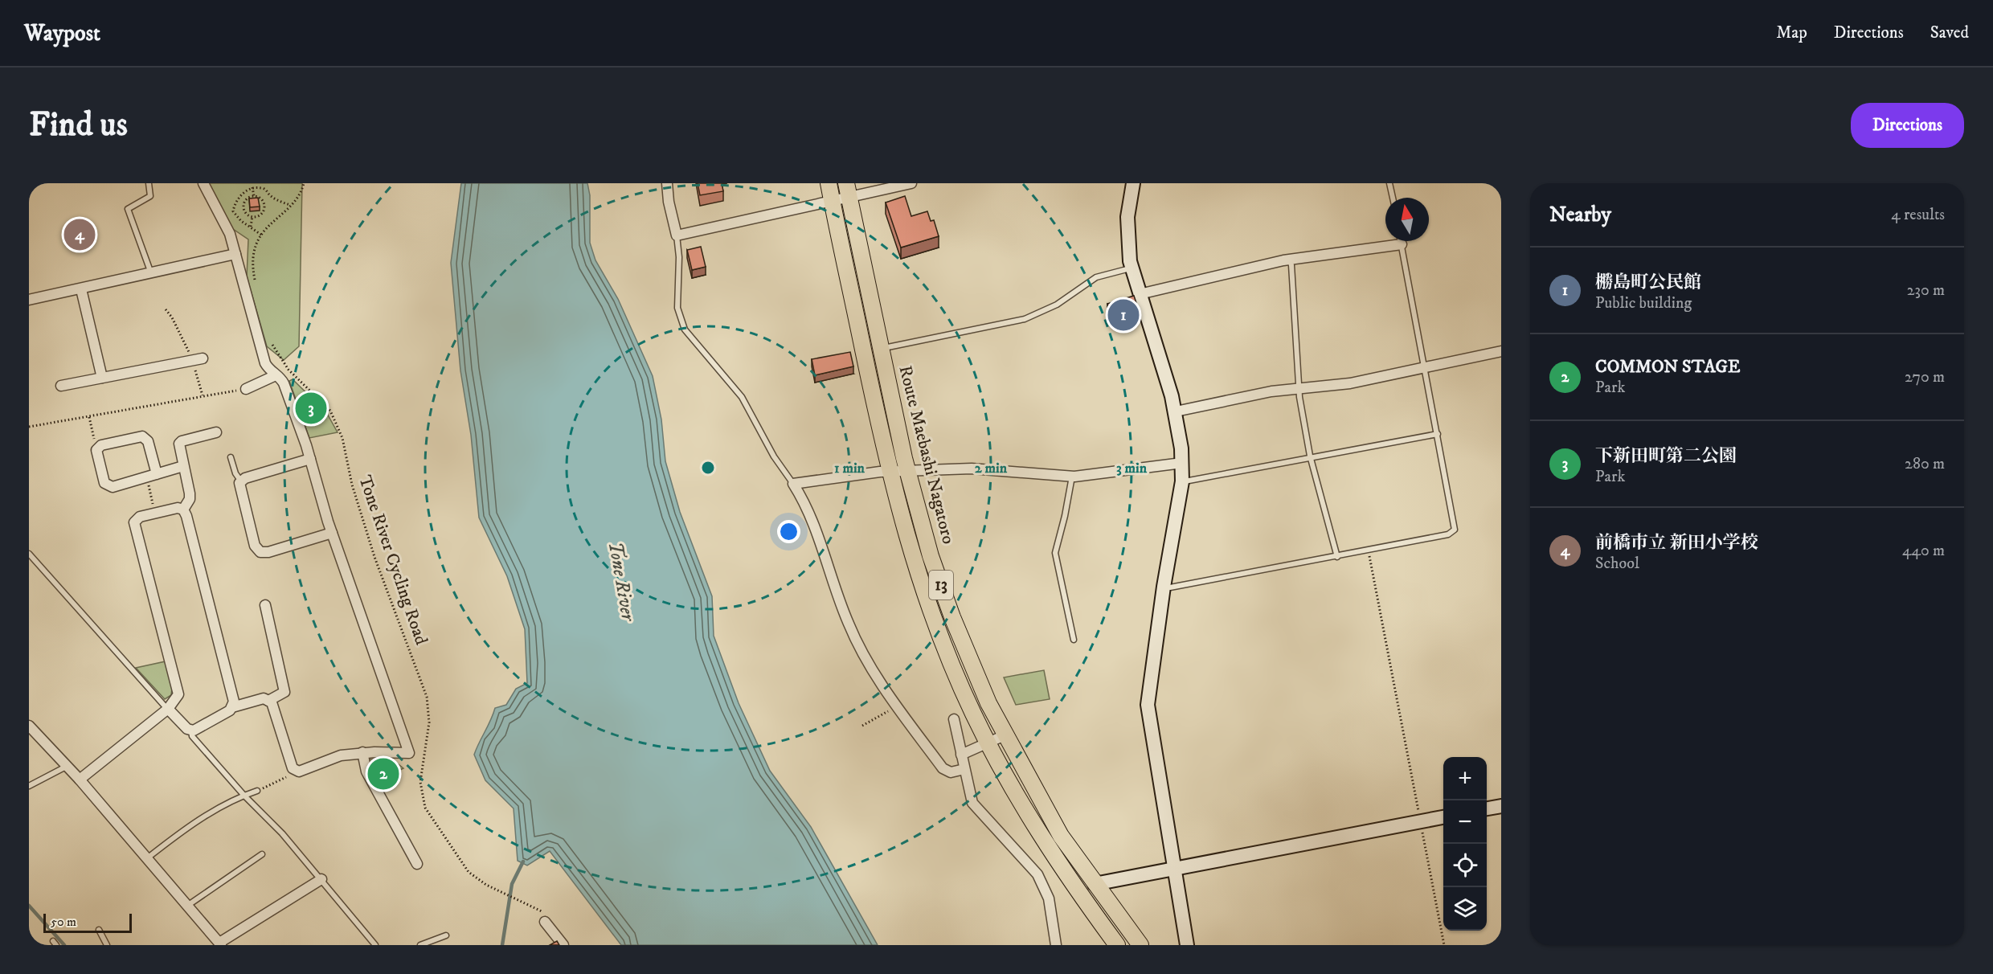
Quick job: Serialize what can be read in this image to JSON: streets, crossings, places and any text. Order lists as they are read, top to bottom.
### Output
{
  "streets": {
    "main road": ["Route Maebashi Nagatoro", "13"],
    "path": ["Tone River Cycling Road"]
  },
  "water": ["Tone River"],
  "scale_bar": "50 m",
  "north": "top",
  "page": {
    "header": "Waypost",
    "nav": ["Map", "Directions", "Saved"],
    "buttons": "Directions",
    "title": "Find us",
    "heading": ["Nearby", "4 results"],
    "pins": [
      "4",
      "1",
      "3",
      "2"
    ],
    "list": [
      {
        "mark": "1",
        "name": "橳島町公民館",
        "note": "Public building",
        "value": "230 m"
      },
      {
        "mark": "2",
        "name": "COMMON STAGE",
        "note": "Park",
        "value": "270 m"
      },
      {
        "mark": "3",
        "name": "下新田町第二公園",
        "note": "Park",
        "value": "280 m"
      },
      {
        "mark": "4",
        "name": "前橋市立 新田小学校",
        "note": "School",
        "value": "440 m"
      }
    ],
    "map_buttons": ["+", "−"],
    "scale": "50 m"
  },
  "rings": ["1 min", "2 min", "3 min"]
}
